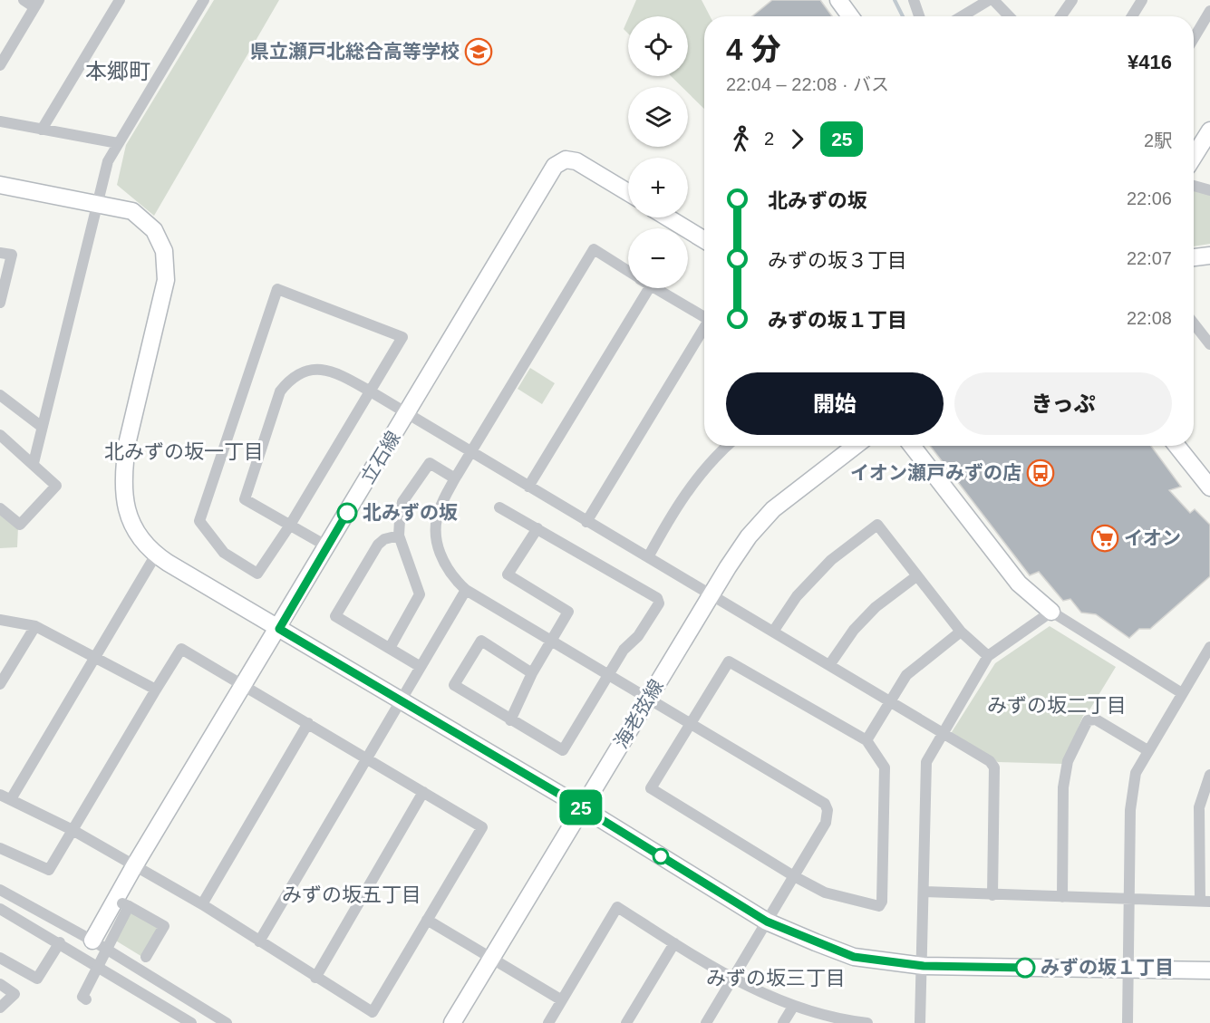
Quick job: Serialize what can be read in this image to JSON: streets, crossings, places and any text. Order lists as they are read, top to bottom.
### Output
{
  "streets": {
    "street": ["立石線", "海老弦線"]
  },
  "districts": [
    "本郷町",
    "北みずの坂一丁目",
    "みずの坂二丁目",
    "みずの坂五丁目",
    "みずの坂三丁目"
  ],
  "places": {
    "school or university": ["県立瀬戸北総合高等学校"],
    "bus stop": ["イオン瀬戸みずの店"],
    "other": ["北みずの坂", "みずの坂１丁目"],
    "supermarket": ["イオン"]
  },
  "lines": ["bus line 25"],
  "page": {
    "on_map": "25",
    "map_buttons": ["+", "−"],
    "heading": ["4 分", "22:04 – 22:08 · バス", "¥416"],
    "legs": ["2", "25", "2駅"],
    "list": [
      {
        "name": "北みずの坂",
        "value": "22:06"
      },
      {
        "name": "みずの坂３丁目",
        "value": "22:07"
      },
      {
        "name": "みずの坂１丁目",
        "value": "22:08"
      }
    ],
    "buttons": ["開始", "きっぷ"]
  }
}
